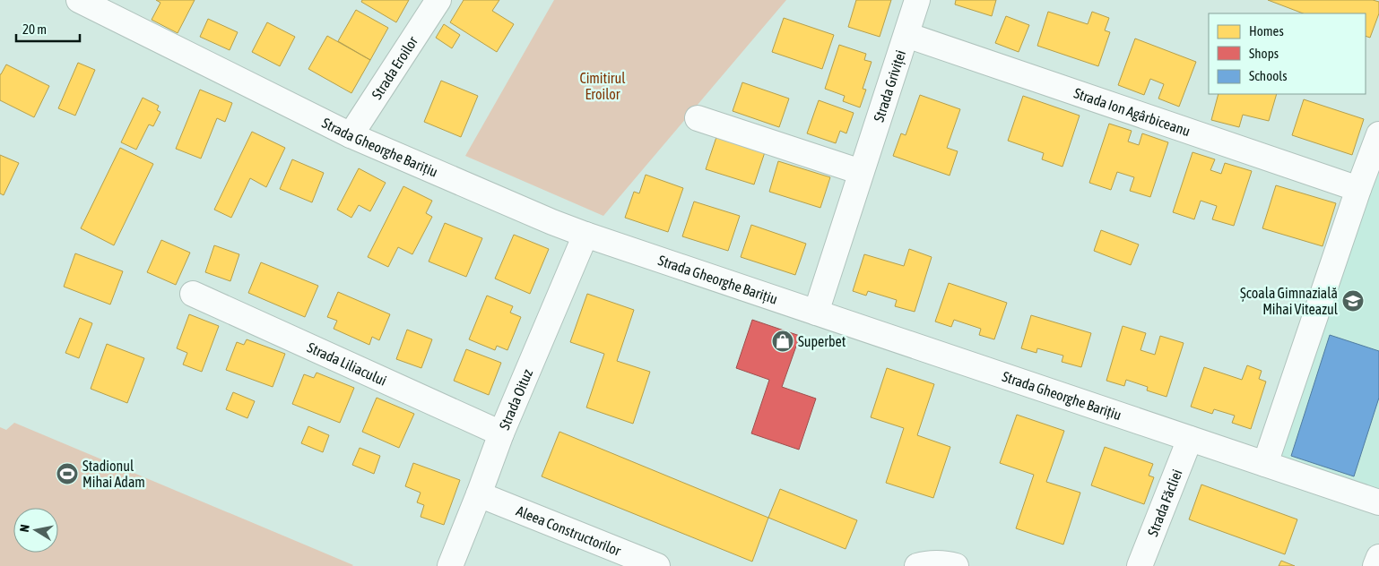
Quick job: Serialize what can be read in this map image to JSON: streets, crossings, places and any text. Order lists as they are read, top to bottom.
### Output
{
  "streets": {
    "street": [
      "Strada Eroilor",
      "Strada Griviței",
      "Strada Ion Agârbiceanu",
      "Strada Gheorghe Barițiu",
      "Strada Liliacului",
      "Strada Oituz",
      "Strada Făcliei",
      "Aleea Constructorilor"
    ]
  },
  "crossings": [
    ["Strada Eroilor", "Strada Gheorghe Barițiu"],
    ["Strada Griviței", "Strada Ion Agârbiceanu"],
    ["Strada Griviței", "Strada Gheorghe Barițiu"],
    ["Strada Gheorghe Barițiu", "Strada Oituz"],
    ["Strada Gheorghe Barițiu", "Strada Făcliei"],
    ["Strada Liliacului", "Strada Oituz"],
    ["Strada Oituz", "Aleea Constructorilor"]
  ],
  "parks": ["Cimitirul Eroilor"],
  "places": {
    "school or university": ["Școala Gimnazială Mihai Viteazul"],
    "shop": ["Superbet"],
    "sports": ["Stadionul Mihai Adam"]
  },
  "legend": ["Homes", "Shops", "Schools"],
  "scale_bar": "20 m",
  "north": "left"
}
